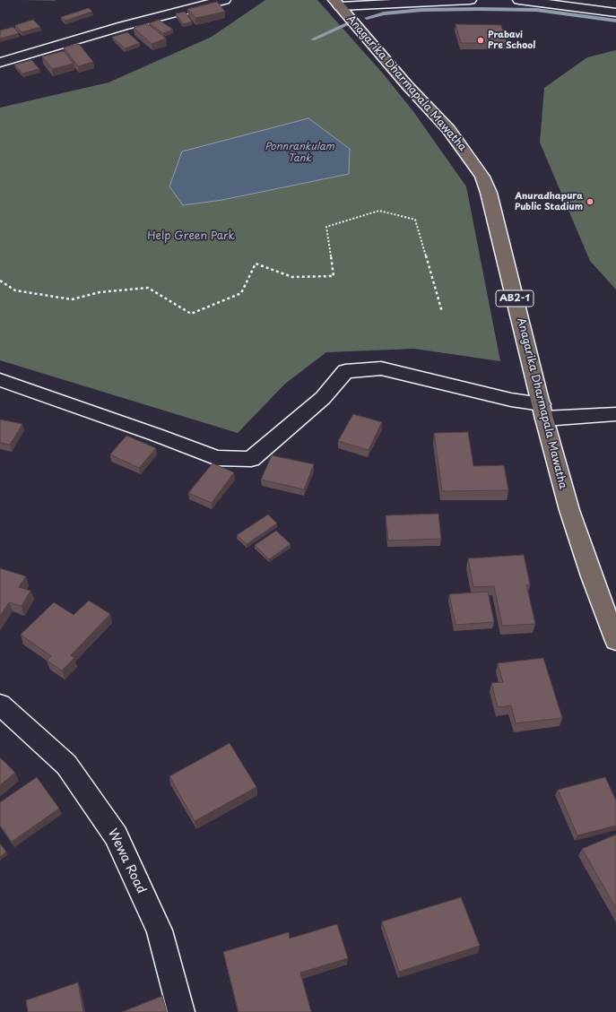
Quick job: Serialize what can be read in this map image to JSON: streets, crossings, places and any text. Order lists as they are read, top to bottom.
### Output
{
  "streets": {
    "main road": ["Anagarika Dharmapala Mawatha", "AB2-1"],
    "street": ["Wewa Road"]
  },
  "water": ["Ponnrankulam Tank"],
  "parks": ["Help Green Park"],
  "places": ["Prabavi Pre School", "Anuradhapura Public Stadium"]
}
